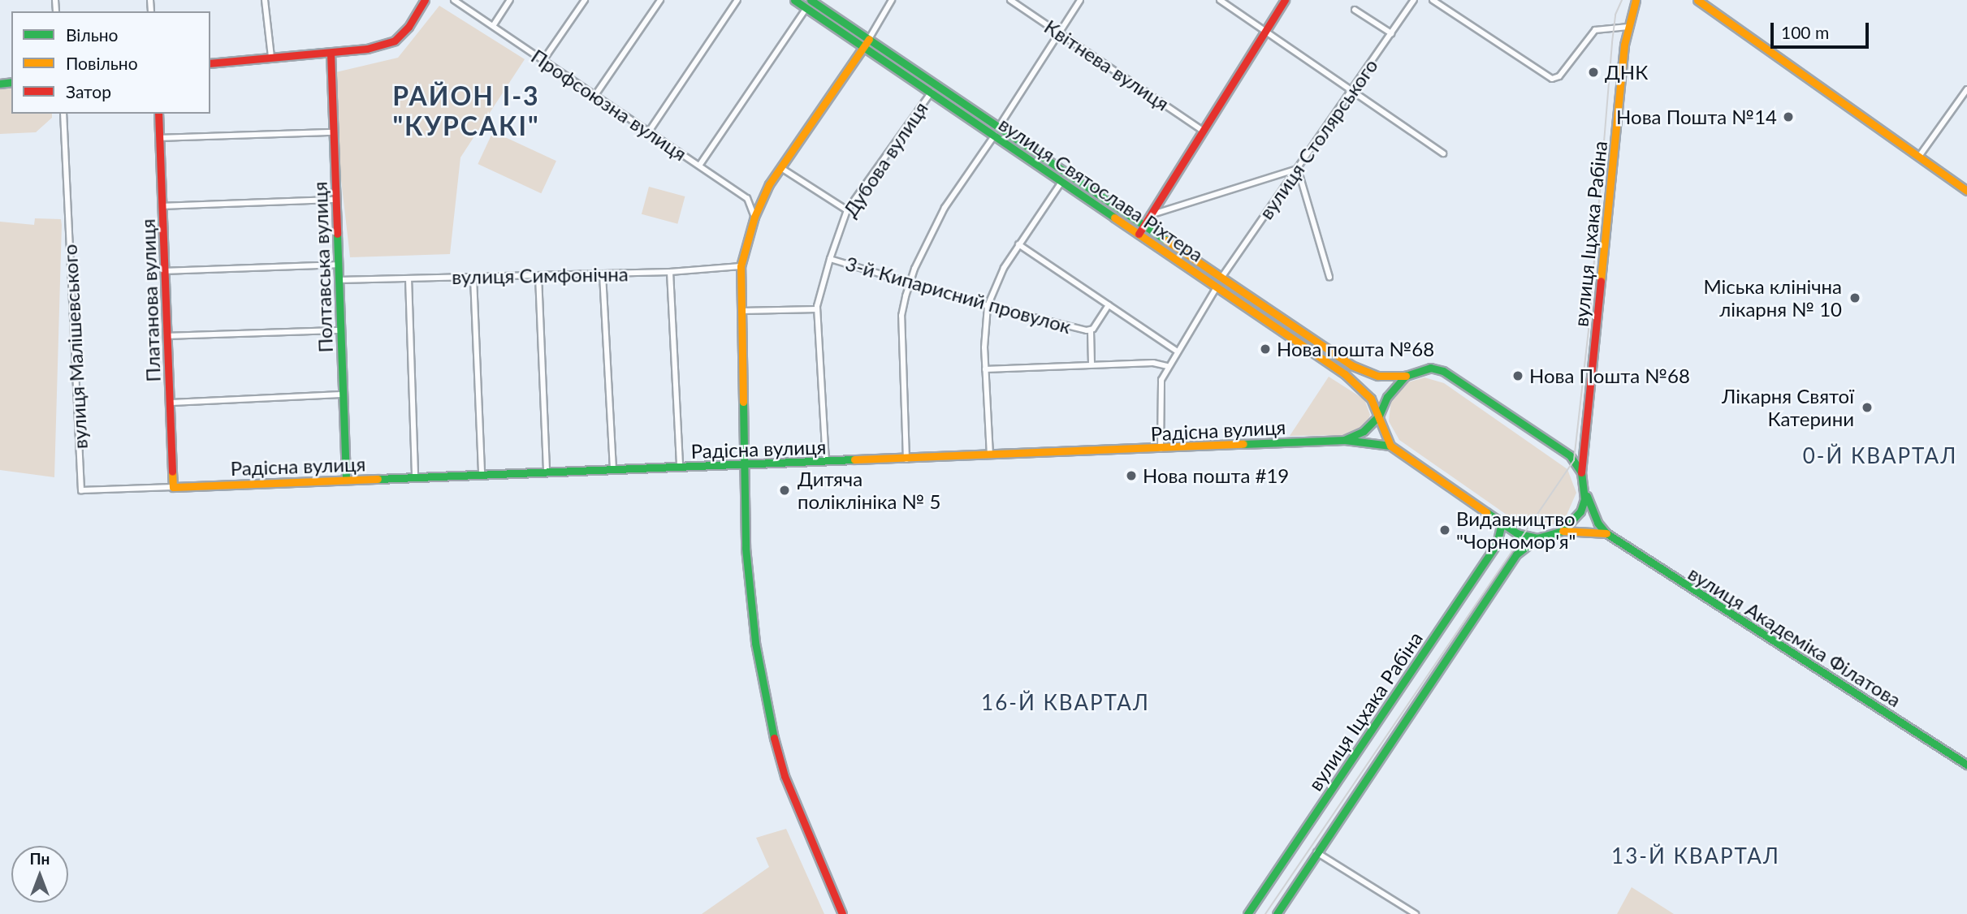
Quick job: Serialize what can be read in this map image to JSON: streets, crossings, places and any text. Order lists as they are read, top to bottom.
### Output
{
  "streets": {
    "street": [
      "Квітнева вулиця",
      "Профсоюзна вулиця",
      "вулиця Столярського",
      "Дубова вулиця",
      "вулиця Святослава Ріхтера",
      "вулиця Іцхака Рабіна",
      "Полтавська вулиця",
      "вулиця Симфонічна",
      "3-й Кипарисний провулок",
      "Платанова вулиця",
      "вулиця Малішевського",
      "Радісна вулиця",
      "вулиця Академіка Філатова"
    ]
  },
  "crossings": [
    ["вулиця Столярського", "вулиця Святослава Ріхтера"],
    ["Дубова вулиця", "вулиця Святослава Ріхтера"],
    ["Дубова вулиця", "3-й Кипарисний провулок"],
    ["Дубова вулиця", "Радісна вулиця"],
    ["вулиця Святослава Ріхтера", "вулиця Іцхака Рабіна"],
    ["вулиця Святослава Ріхтера", "Радісна вулиця"],
    ["вулиця Святослава Ріхтера", "вулиця Академіка Філатова"],
    ["вулиця Іцхака Рабіна", "вулиця Академіка Філатова"],
    ["Полтавська вулиця", "вулиця Симфонічна"],
    ["Полтавська вулиця", "Радісна вулиця"],
    ["Платанова вулиця", "вулиця Малішевського"],
    ["Платанова вулиця", "Радісна вулиця"],
    ["вулиця Малішевського", "Радісна вулиця"]
  ],
  "districts": [
    "РАЙОН І-3 \"КУРСАКІ\"",
    "0-Й КВАРТАЛ",
    "16-Й КВАРТАЛ",
    "13-Й КВАРТАЛ"
  ],
  "places": [
    "ДНК",
    "Нова Пошта №14",
    "Міська клінічна лікарня № 10",
    "Нова пошта №68",
    "Нова Пошта №68",
    "Лікарня Святої Катерини",
    "Нова пошта #19",
    "Дитяча поліклініка № 5",
    "Видавництво \"Чорномор'я\""
  ],
  "legend": ["Вільно", "Повільно", "Затор"],
  "scale_bar": "100 m",
  "north": "top"
}
